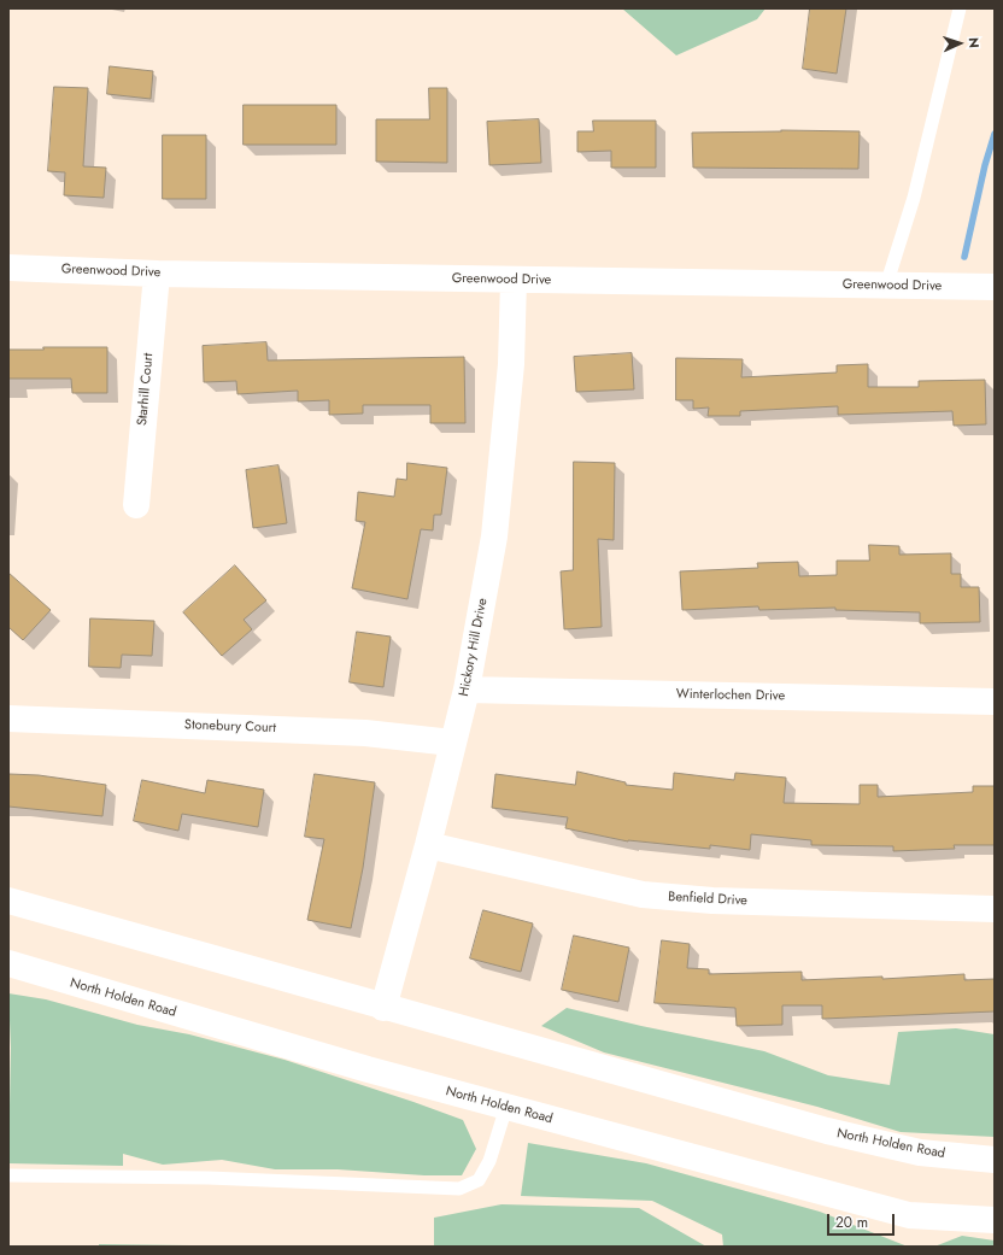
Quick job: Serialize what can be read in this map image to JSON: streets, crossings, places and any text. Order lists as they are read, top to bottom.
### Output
{
  "streets": {
    "street": [
      "Greenwood Drive",
      "Starhill Court",
      "Hickory Hill Drive",
      "Winterlochen Drive",
      "Stonebury Court",
      "Benfield Drive",
      "North Holden Road"
    ]
  },
  "crossings": [
    ["Greenwood Drive", "Starhill Court"],
    ["Greenwood Drive", "Hickory Hill Drive"],
    ["Hickory Hill Drive", "Winterlochen Drive"],
    ["Hickory Hill Drive", "Stonebury Court"],
    ["Hickory Hill Drive", "Benfield Drive"],
    ["Hickory Hill Drive", "North Holden Road"]
  ],
  "scale_bar": "20 m",
  "north": "right"
}
